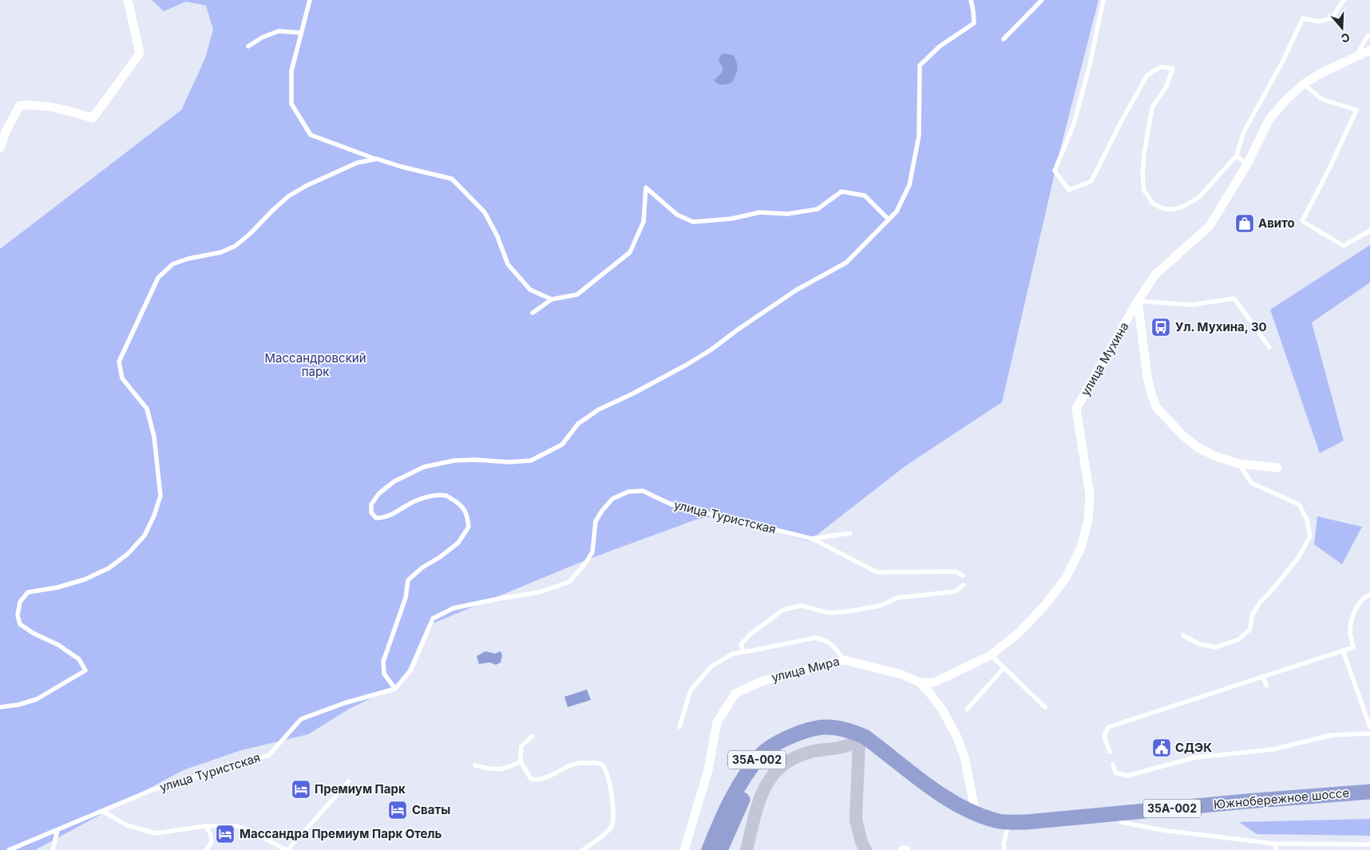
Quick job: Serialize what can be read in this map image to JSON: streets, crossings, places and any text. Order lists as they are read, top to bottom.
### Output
{
  "streets": {
    "highway": ["35А-002", "Южнобережное шоссе"],
    "street": ["улица Мухина", "улица Мира"],
    "lane": ["улица Туристская"]
  },
  "crossings": [
    ["улица Мухина", "улица Мира"],
    ["улица Мира", "Южнобережное шоссе"]
  ],
  "parks": ["Массандровский парк"],
  "places": {
    "shop": ["Авито"],
    "bus stop": ["Ул. Мухина, 30"],
    "public building": ["СДЭК"],
    "hotel": ["Премиум Парк", "Сваты", "Массандра Премиум Парк Отель"]
  },
  "north": "bottom"
}
